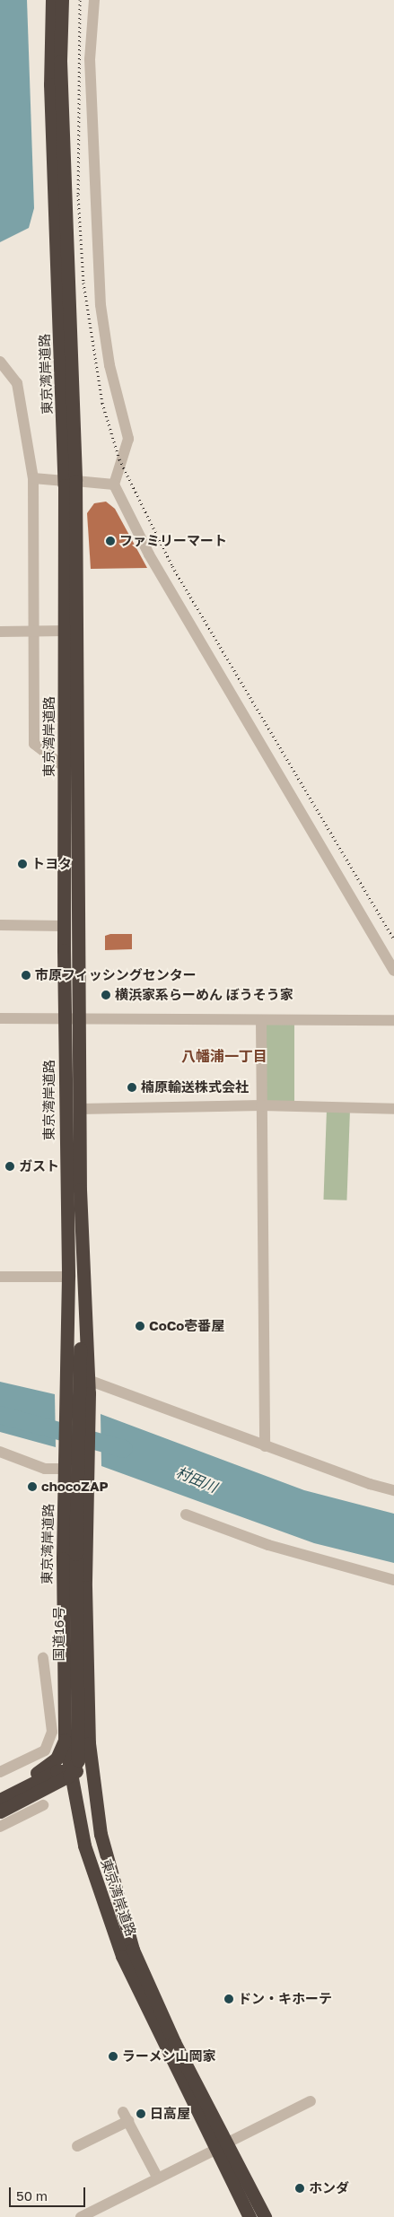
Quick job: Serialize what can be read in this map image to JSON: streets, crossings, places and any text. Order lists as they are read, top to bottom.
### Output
{
  "streets": {
    "highway": ["東京湾岸道路", "国道16号"]
  },
  "crossings": [
    ["東京湾岸道路", "国道16号"]
  ],
  "districts": ["八幡浦一丁目"],
  "water": ["村田川"],
  "places": [
    "ファミリーマート",
    "トヨタ",
    "市原フィッシングセンター",
    "横浜家系らーめん ぼうそう家",
    "楠原輸送株式会社",
    "ガスト",
    "CoCo壱番屋",
    "chocoZAP",
    "ドン・キホーテ",
    "ラーメン山岡家",
    "日高屋",
    "ホンダ"
  ],
  "scale_bar": "50 m"
}
